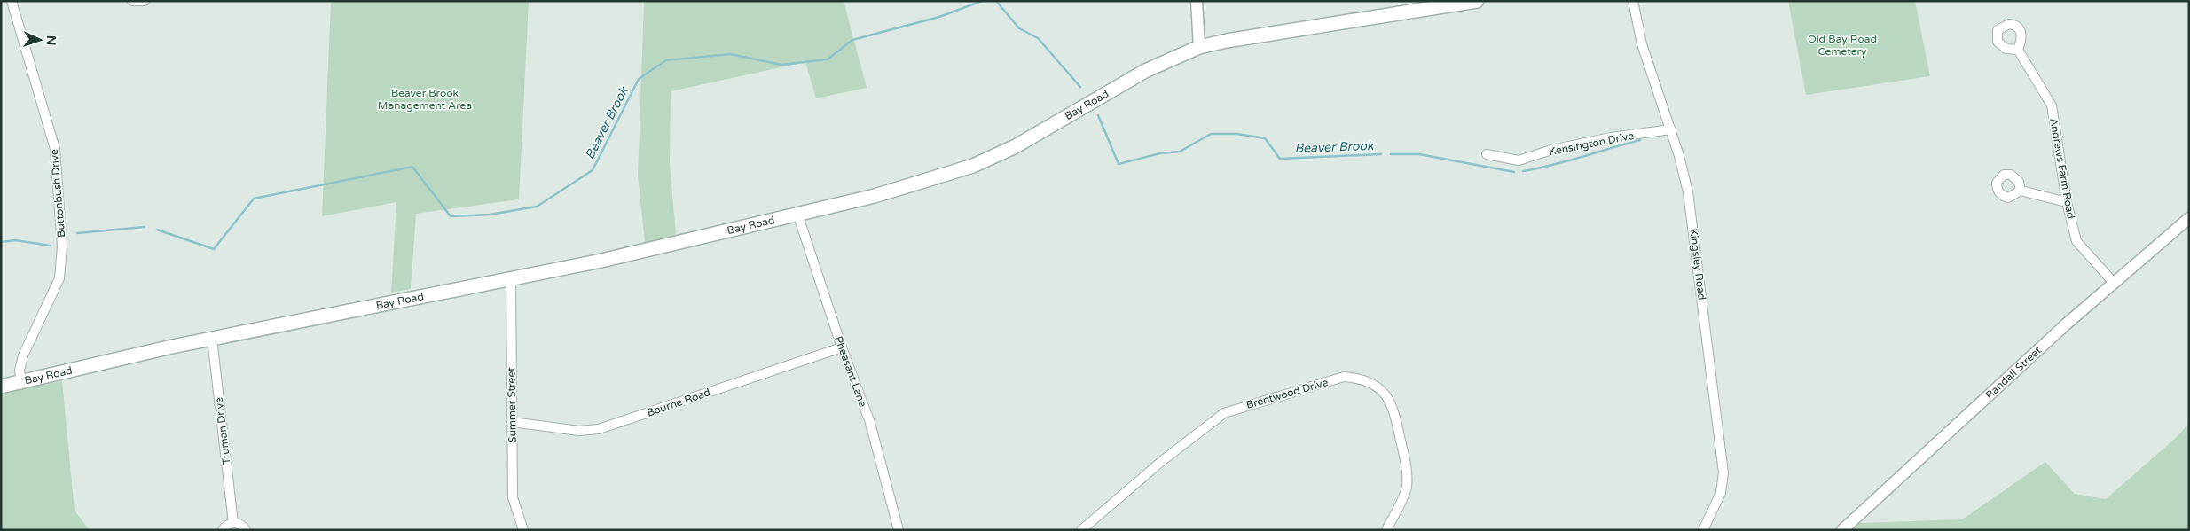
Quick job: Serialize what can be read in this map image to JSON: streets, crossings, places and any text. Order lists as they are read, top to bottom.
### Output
{
  "streets": {
    "main road": ["Bay Road"],
    "street": [
      "Kensington Drive",
      "Andrews Farm Road",
      "Buttonbush Drive",
      "Kingsley Road",
      "Pheasant Lane",
      "Randall Street",
      "Brentwood Drive",
      "Bourne Road",
      "Summer Street",
      "Truman Drive"
    ]
  },
  "crossings": [
    ["Bay Road", "Buttonbush Drive"],
    ["Bay Road", "Pheasant Lane"],
    ["Bay Road", "Summer Street"],
    ["Bay Road", "Truman Drive"],
    ["Kensington Drive", "Kingsley Road"],
    ["Andrews Farm Road", "Randall Street"],
    ["Pheasant Lane", "Bourne Road"],
    ["Bourne Road", "Summer Street"]
  ],
  "water": ["Beaver Brook"],
  "parks": ["Old Bay Road Cemetery", "Beaver Brook Management Area"],
  "north": "right"
}
